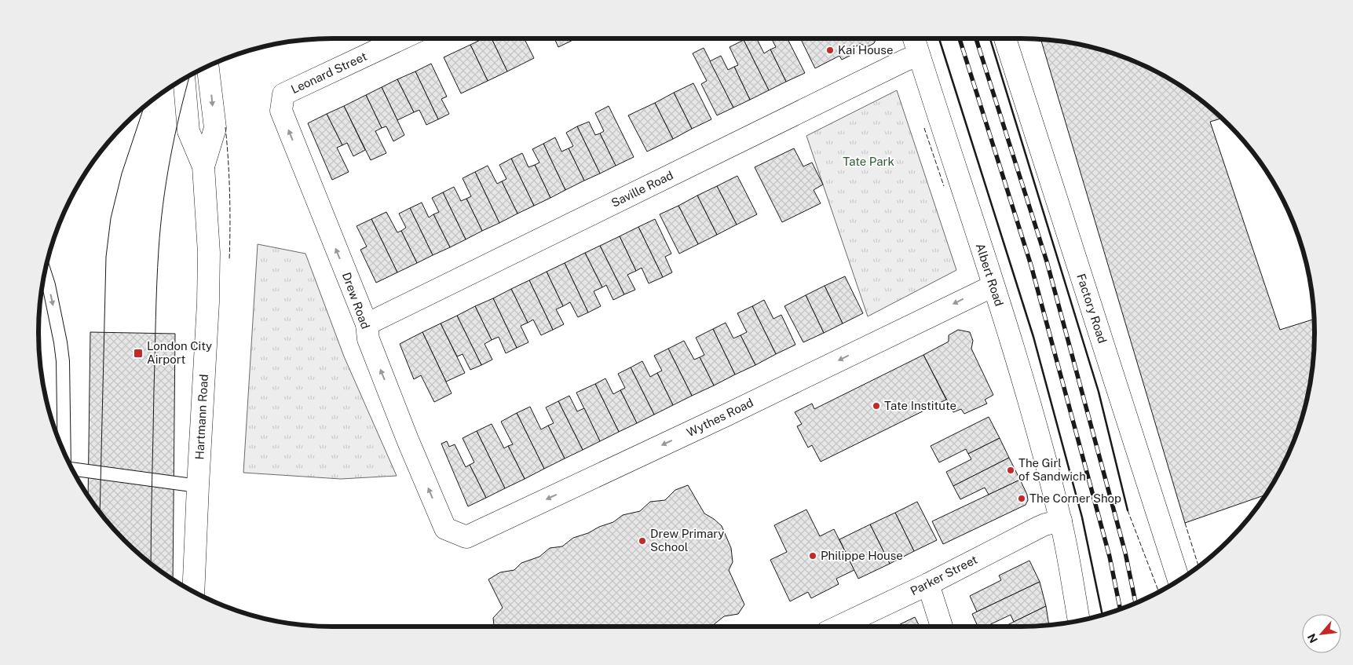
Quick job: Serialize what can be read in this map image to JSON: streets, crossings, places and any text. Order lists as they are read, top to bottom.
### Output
{
  "streets": {
    "street": [
      "Leonard Street",
      "Saville Road",
      "Albert Road",
      "Drew Road",
      "Factory Road",
      "Hartmann Road",
      "Wythes Road",
      "Parker Street"
    ]
  },
  "crossings": [
    ["Leonard Street", "Drew Road"],
    ["Saville Road", "Albert Road"],
    ["Saville Road", "Drew Road"],
    ["Albert Road", "Wythes Road"],
    ["Albert Road", "Parker Street"],
    ["Drew Road", "Wythes Road"]
  ],
  "one_way": ["Drew Road", "Wythes Road"],
  "parks": ["Tate Park"],
  "places": {
    "other": [
      "Kai House",
      "Tate Institute",
      "The Girl of Sandwich",
      "The Corner Shop",
      "Drew Primary School",
      "Philippe House"
    ],
    "transit": ["London City Airport"]
  },
  "north": "bottom left"
}
